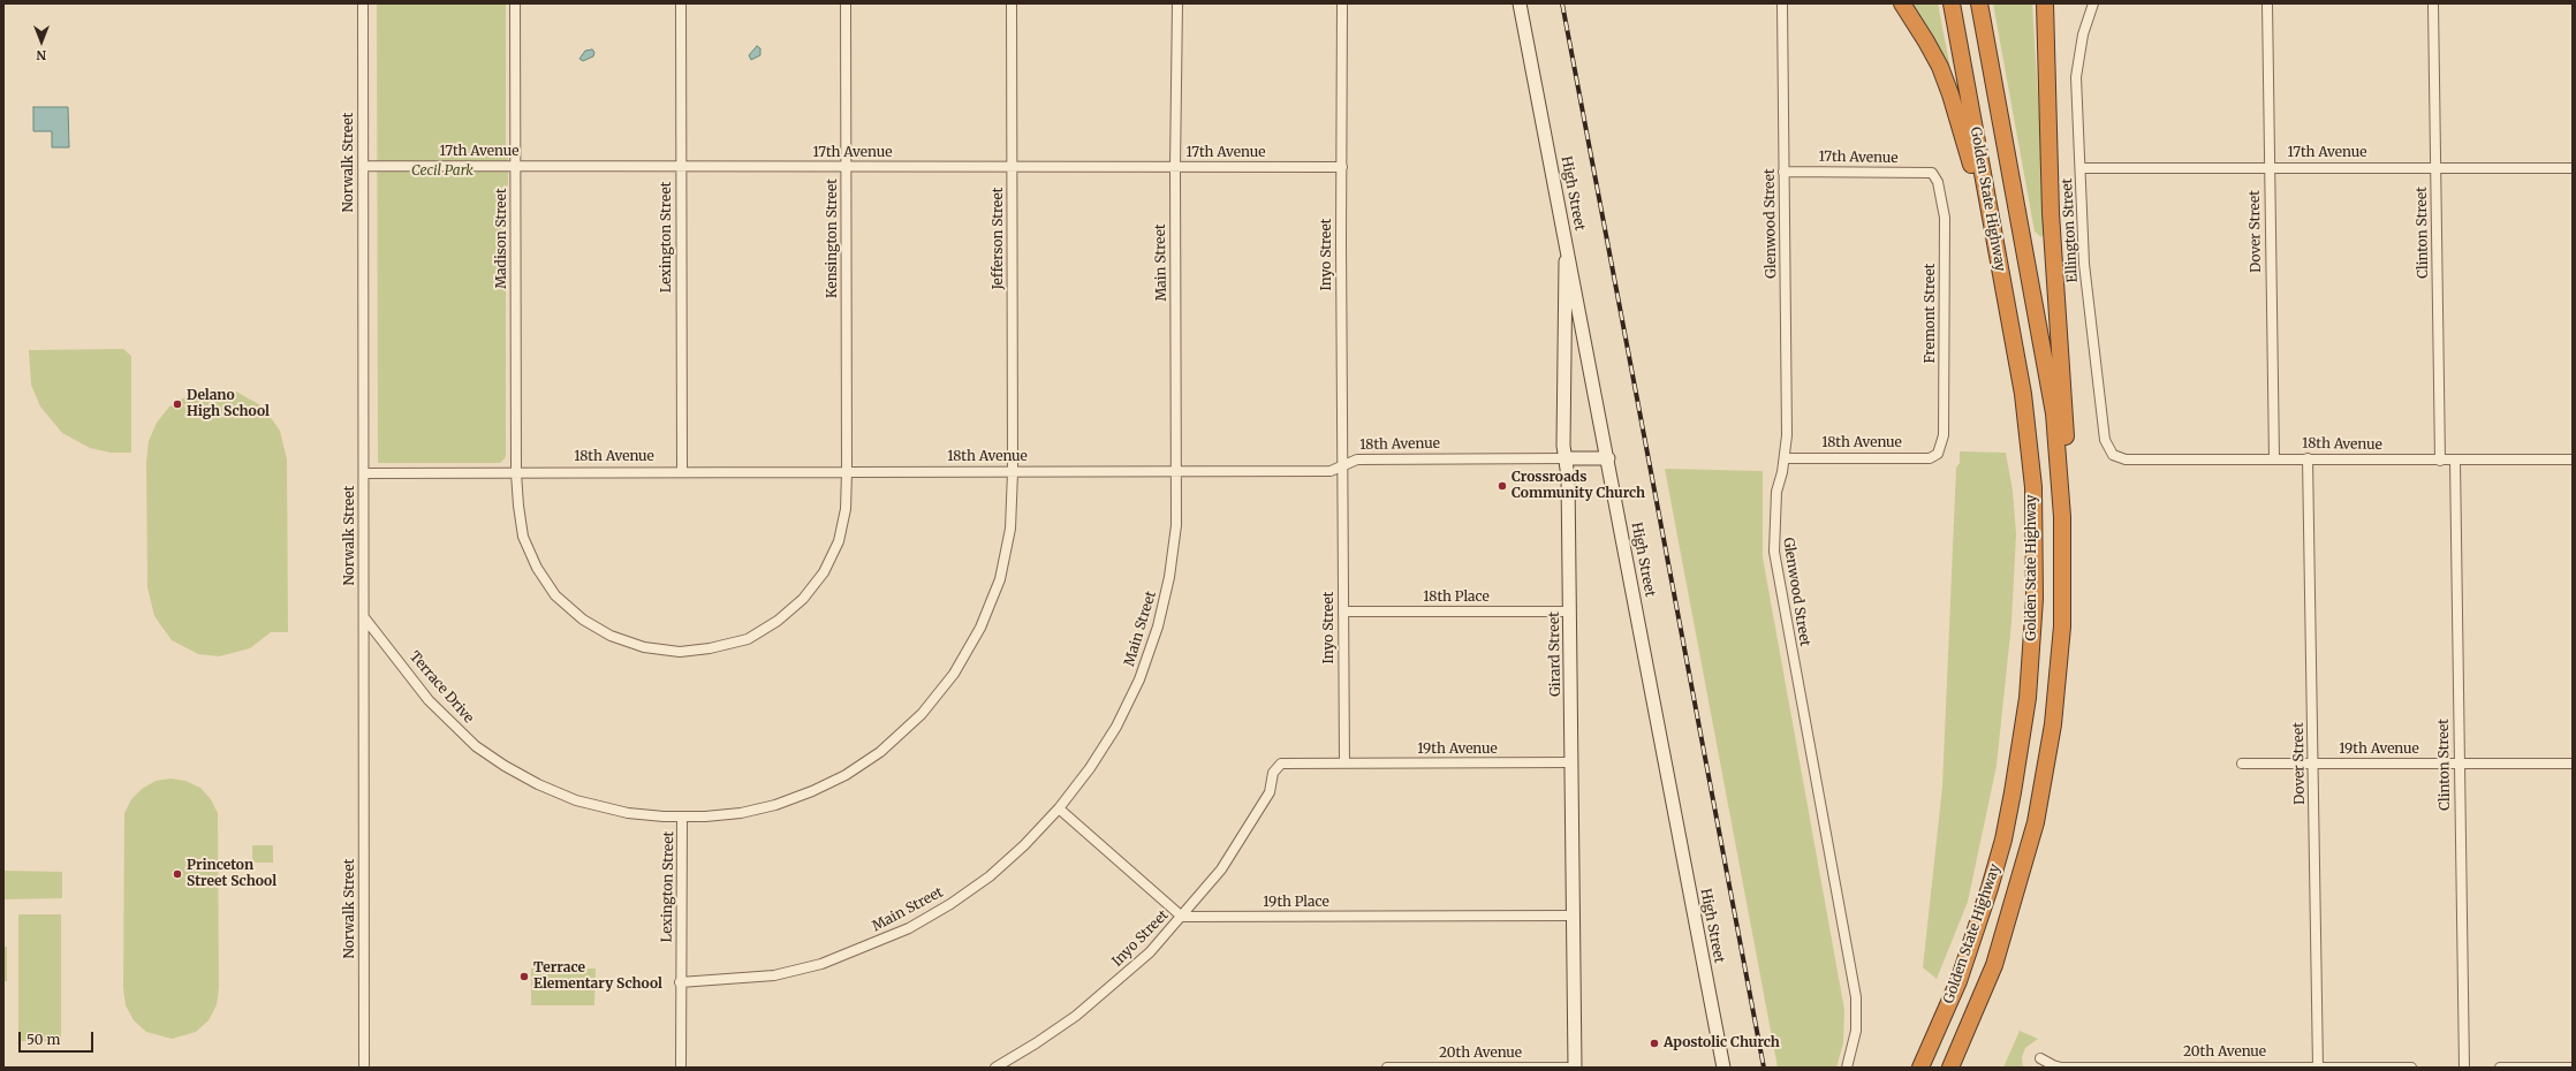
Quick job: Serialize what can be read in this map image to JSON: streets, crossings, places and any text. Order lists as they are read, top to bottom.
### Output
{
  "streets": {
    "highway": ["Golden State Highway"],
    "main road": ["High Street", "18th Avenue", "Girard Street"],
    "street": [
      "17th Avenue",
      "Norwalk Street",
      "Glenwood Street",
      "Ellington Street",
      "Dover Street",
      "Clinton Street",
      "Lexington Street",
      "Madison Street",
      "Kensington Street",
      "Jefferson Street",
      "Inyo Street",
      "Main Street",
      "Fremont Street",
      "18th Place",
      "Terrace Drive",
      "19th Avenue",
      "19th Place",
      "20th Avenue"
    ]
  },
  "crossings": [
    ["17th Avenue", "Norwalk Street"],
    ["17th Avenue", "Glenwood Street"],
    ["17th Avenue", "Ellington Street"],
    ["17th Avenue", "Dover Street"],
    ["17th Avenue", "Clinton Street"],
    ["17th Avenue", "Lexington Street"],
    ["17th Avenue", "Madison Street"],
    ["17th Avenue", "Kensington Street"],
    ["17th Avenue", "Jefferson Street"],
    ["17th Avenue", "Inyo Street"],
    ["17th Avenue", "Main Street"],
    ["17th Avenue", "Fremont Street"],
    ["Norwalk Street", "18th Avenue"],
    ["Norwalk Street", "Terrace Drive"],
    ["High Street", "18th Avenue"],
    ["High Street", "Girard Street"],
    ["Glenwood Street", "18th Avenue"],
    ["Ellington Street", "18th Avenue"],
    ["Dover Street", "18th Avenue"],
    ["Dover Street", "19th Avenue"],
    ["Dover Street", "20th Avenue"],
    ["Clinton Street", "18th Avenue"],
    ["Clinton Street", "19th Avenue"],
    ["Lexington Street", "Main Street"],
    ["Lexington Street", "18th Avenue"],
    ["Lexington Street", "Terrace Drive"],
    ["Madison Street", "Kensington Street"],
    ["Madison Street", "18th Avenue"],
    ["Kensington Street", "18th Avenue"],
    ["Jefferson Street", "18th Avenue"],
    ["Jefferson Street", "Terrace Drive"],
    ["Inyo Street", "18th Avenue"],
    ["Inyo Street", "18th Place"],
    ["Inyo Street", "19th Avenue"],
    ["Inyo Street", "19th Place"],
    ["Main Street", "18th Avenue"],
    ["Fremont Street", "18th Avenue"],
    ["18th Avenue", "Girard Street"],
    ["18th Avenue", "Terrace Drive"],
    ["18th Place", "Girard Street"],
    ["Girard Street", "19th Avenue"],
    ["Girard Street", "19th Place"],
    ["Girard Street", "20th Avenue"]
  ],
  "parks": ["Cecil Park"],
  "places": [
    "Delano High School",
    "Crossroads Community Church",
    "Princeton Street School",
    "Terrace Elementary School",
    "Apostolic Church"
  ],
  "scale_bar": "50 m",
  "north": "bottom"
}
